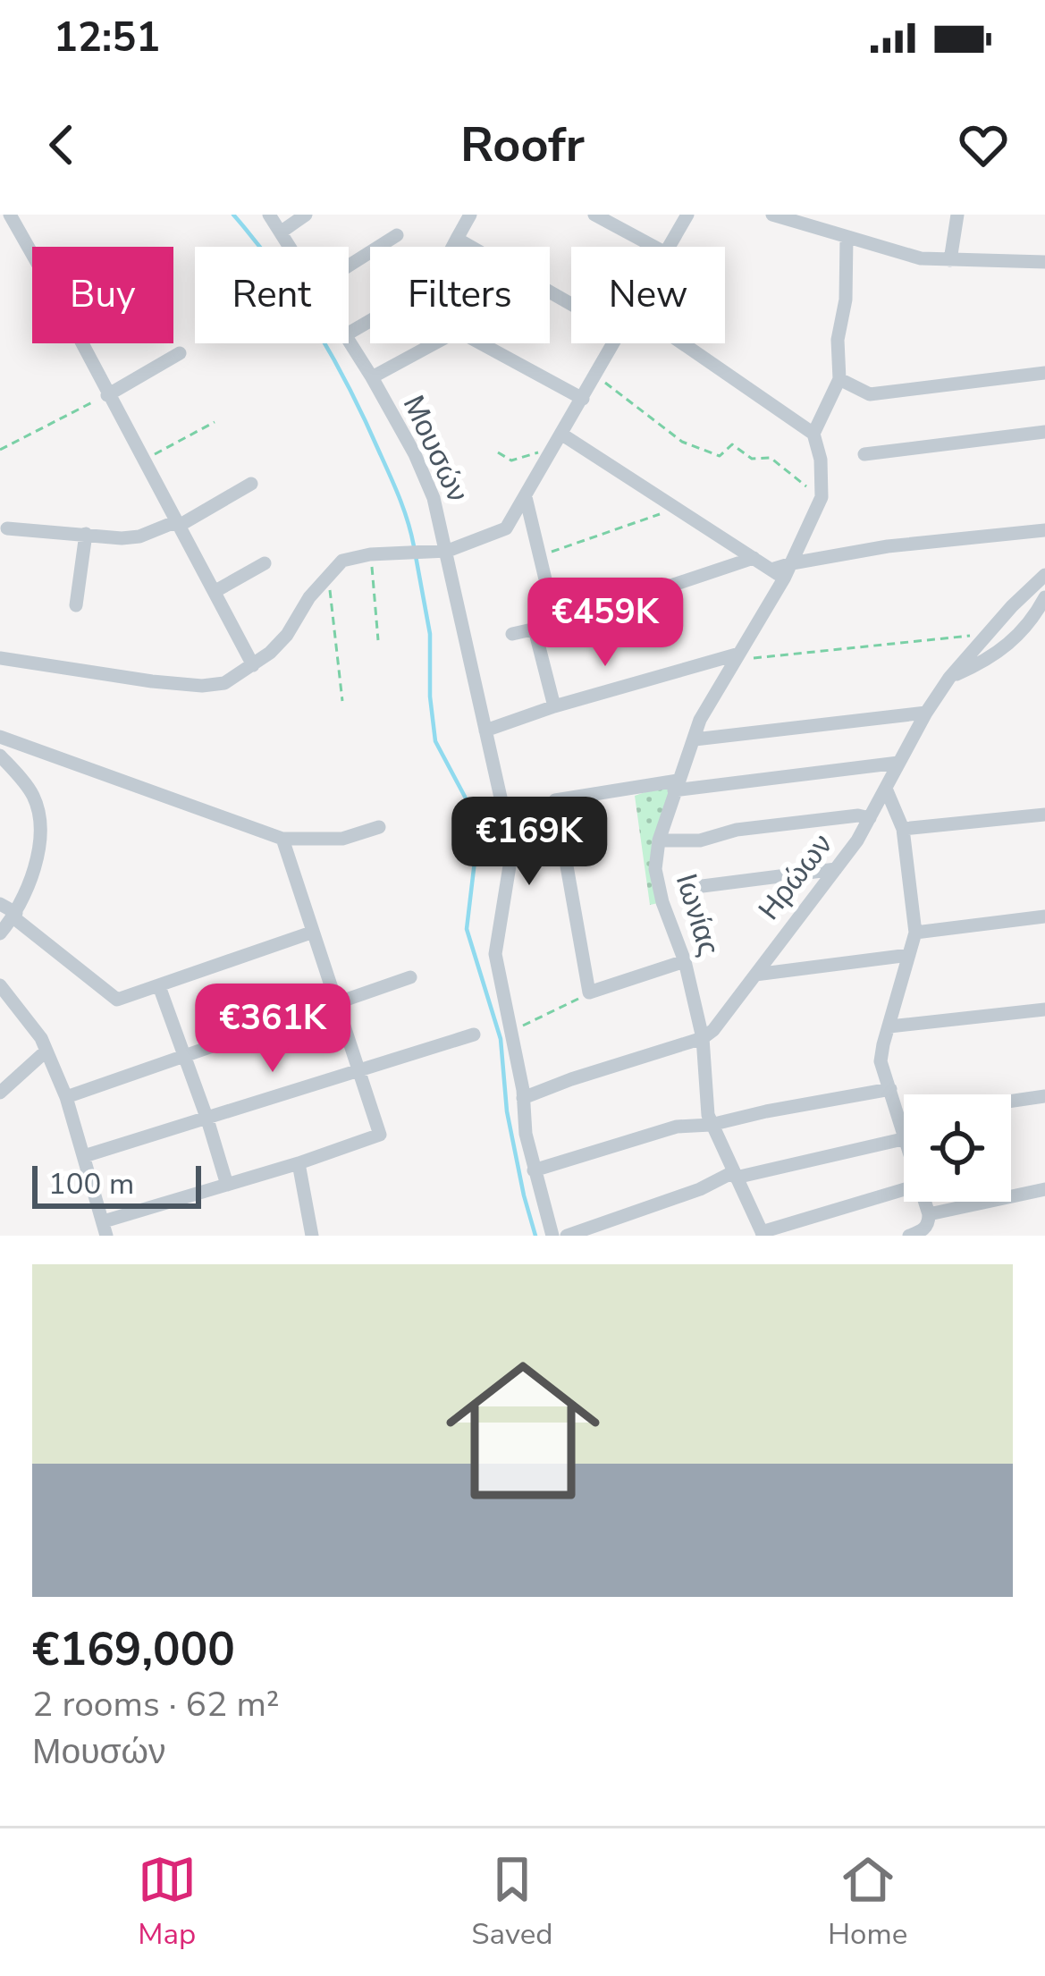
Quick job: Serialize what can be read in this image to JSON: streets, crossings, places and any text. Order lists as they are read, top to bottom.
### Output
{
  "streets": {
    "street": ["Μουσών", "Ηρώων", "Ιωνίας"]
  },
  "crossings": [
    ["Ηρώων", "Ιωνίας"]
  ],
  "scale_bar": "100 m",
  "page": {
    "status": "12:51",
    "header": "Roofr",
    "chip": [
      "Buy",
      "Rent",
      "Filters",
      "New"
    ],
    "price": ["€459K", "€169K", "€361K"],
    "scale": "100 m",
    "list": [
      {
        "name": "€169,000",
        "note": "2 rooms · 62 m² · Μουσών"
      }
    ],
    "tabs": ["Map", "Saved", "Home"]
  }
}
